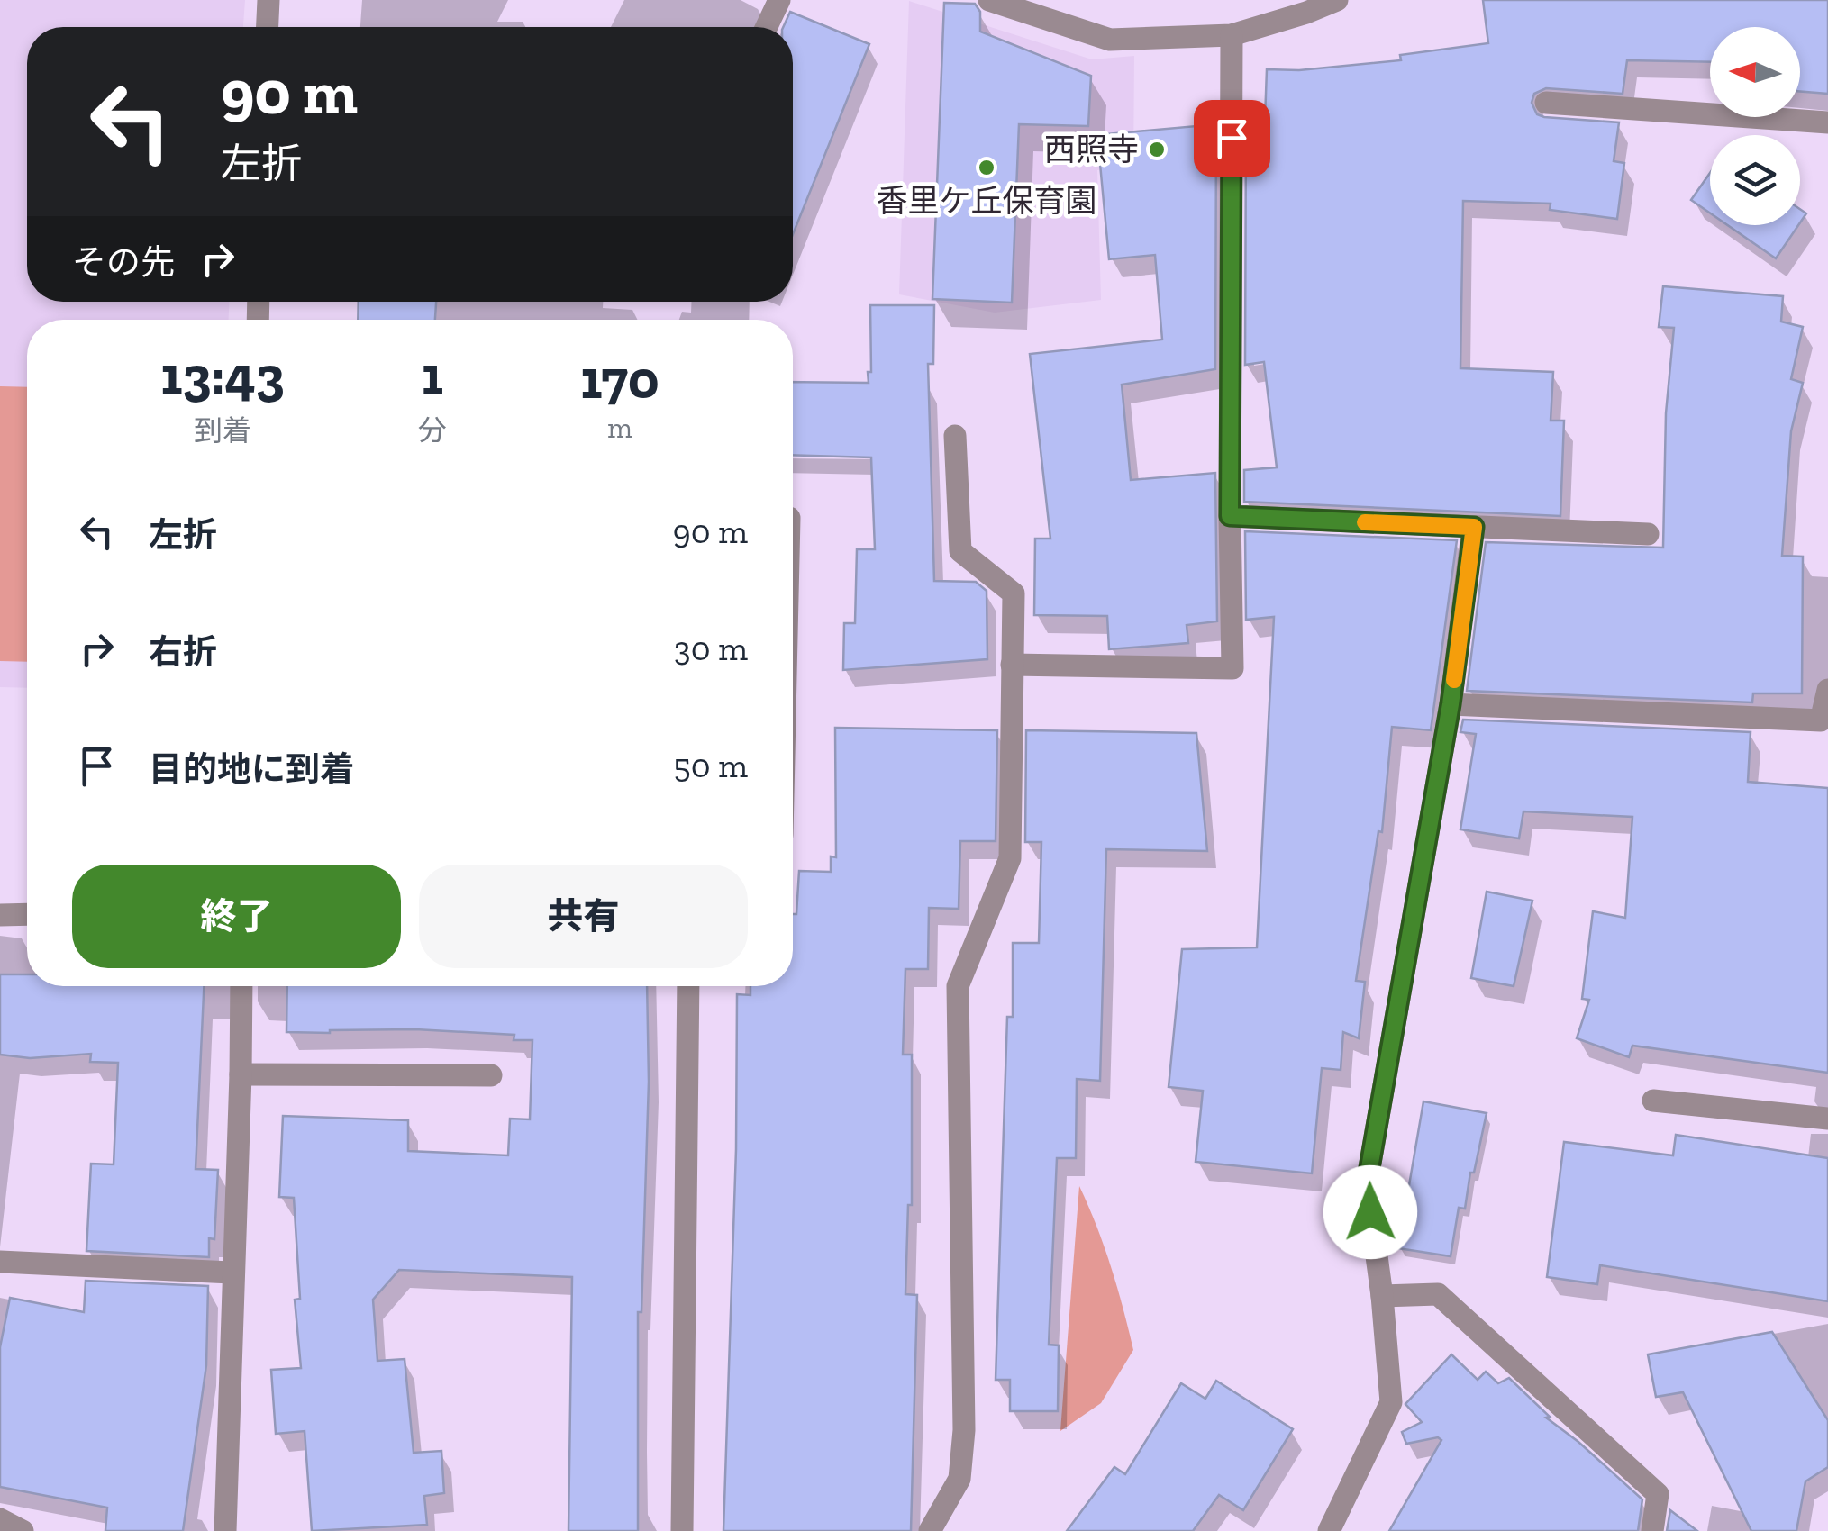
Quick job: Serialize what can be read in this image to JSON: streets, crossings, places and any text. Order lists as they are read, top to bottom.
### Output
{
  "places": ["西照寺", "香里ケ丘保育園"],
  "north": "left",
  "page": {
    "turn": ["90 m", "左折"],
    "then": "その先",
    "eta": [
      "13:43",
      "到着",
      "1",
      "分",
      "170",
      "m"
    ],
    "list": [
      {
        "name": "左折",
        "value": "90 m"
      },
      {
        "name": "右折",
        "value": "30 m"
      },
      {
        "name": "目的地に到着",
        "value": "50 m"
      }
    ],
    "buttons": ["終了", "共有"]
  }
}
